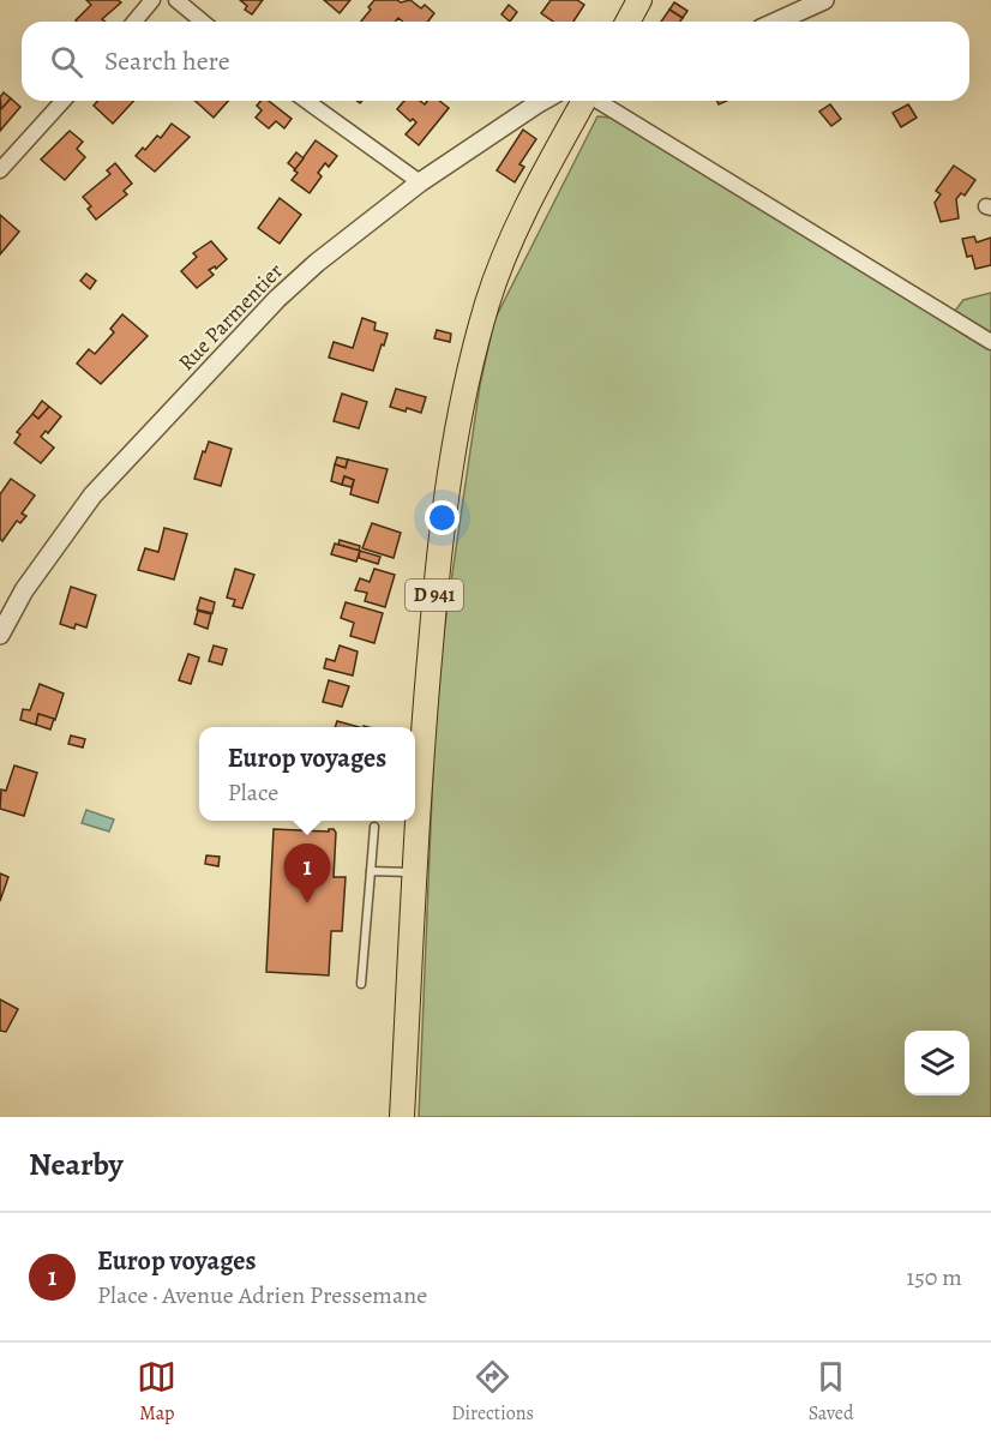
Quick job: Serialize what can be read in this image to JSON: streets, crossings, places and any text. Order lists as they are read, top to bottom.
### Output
{
  "streets": {
    "main road": ["D 941"],
    "street": ["Rue Parmentier"]
  },
  "page": {
    "search": "Search here",
    "popup": ["Europ voyages", "Place"],
    "pins": "1",
    "heading": "Nearby",
    "list": [
      {
        "mark": "1",
        "name": "Europ voyages",
        "note": "Place · Avenue Adrien Pressemane",
        "value": "150 m"
      }
    ],
    "nav": ["Map", "Directions", "Saved"]
  }
}
